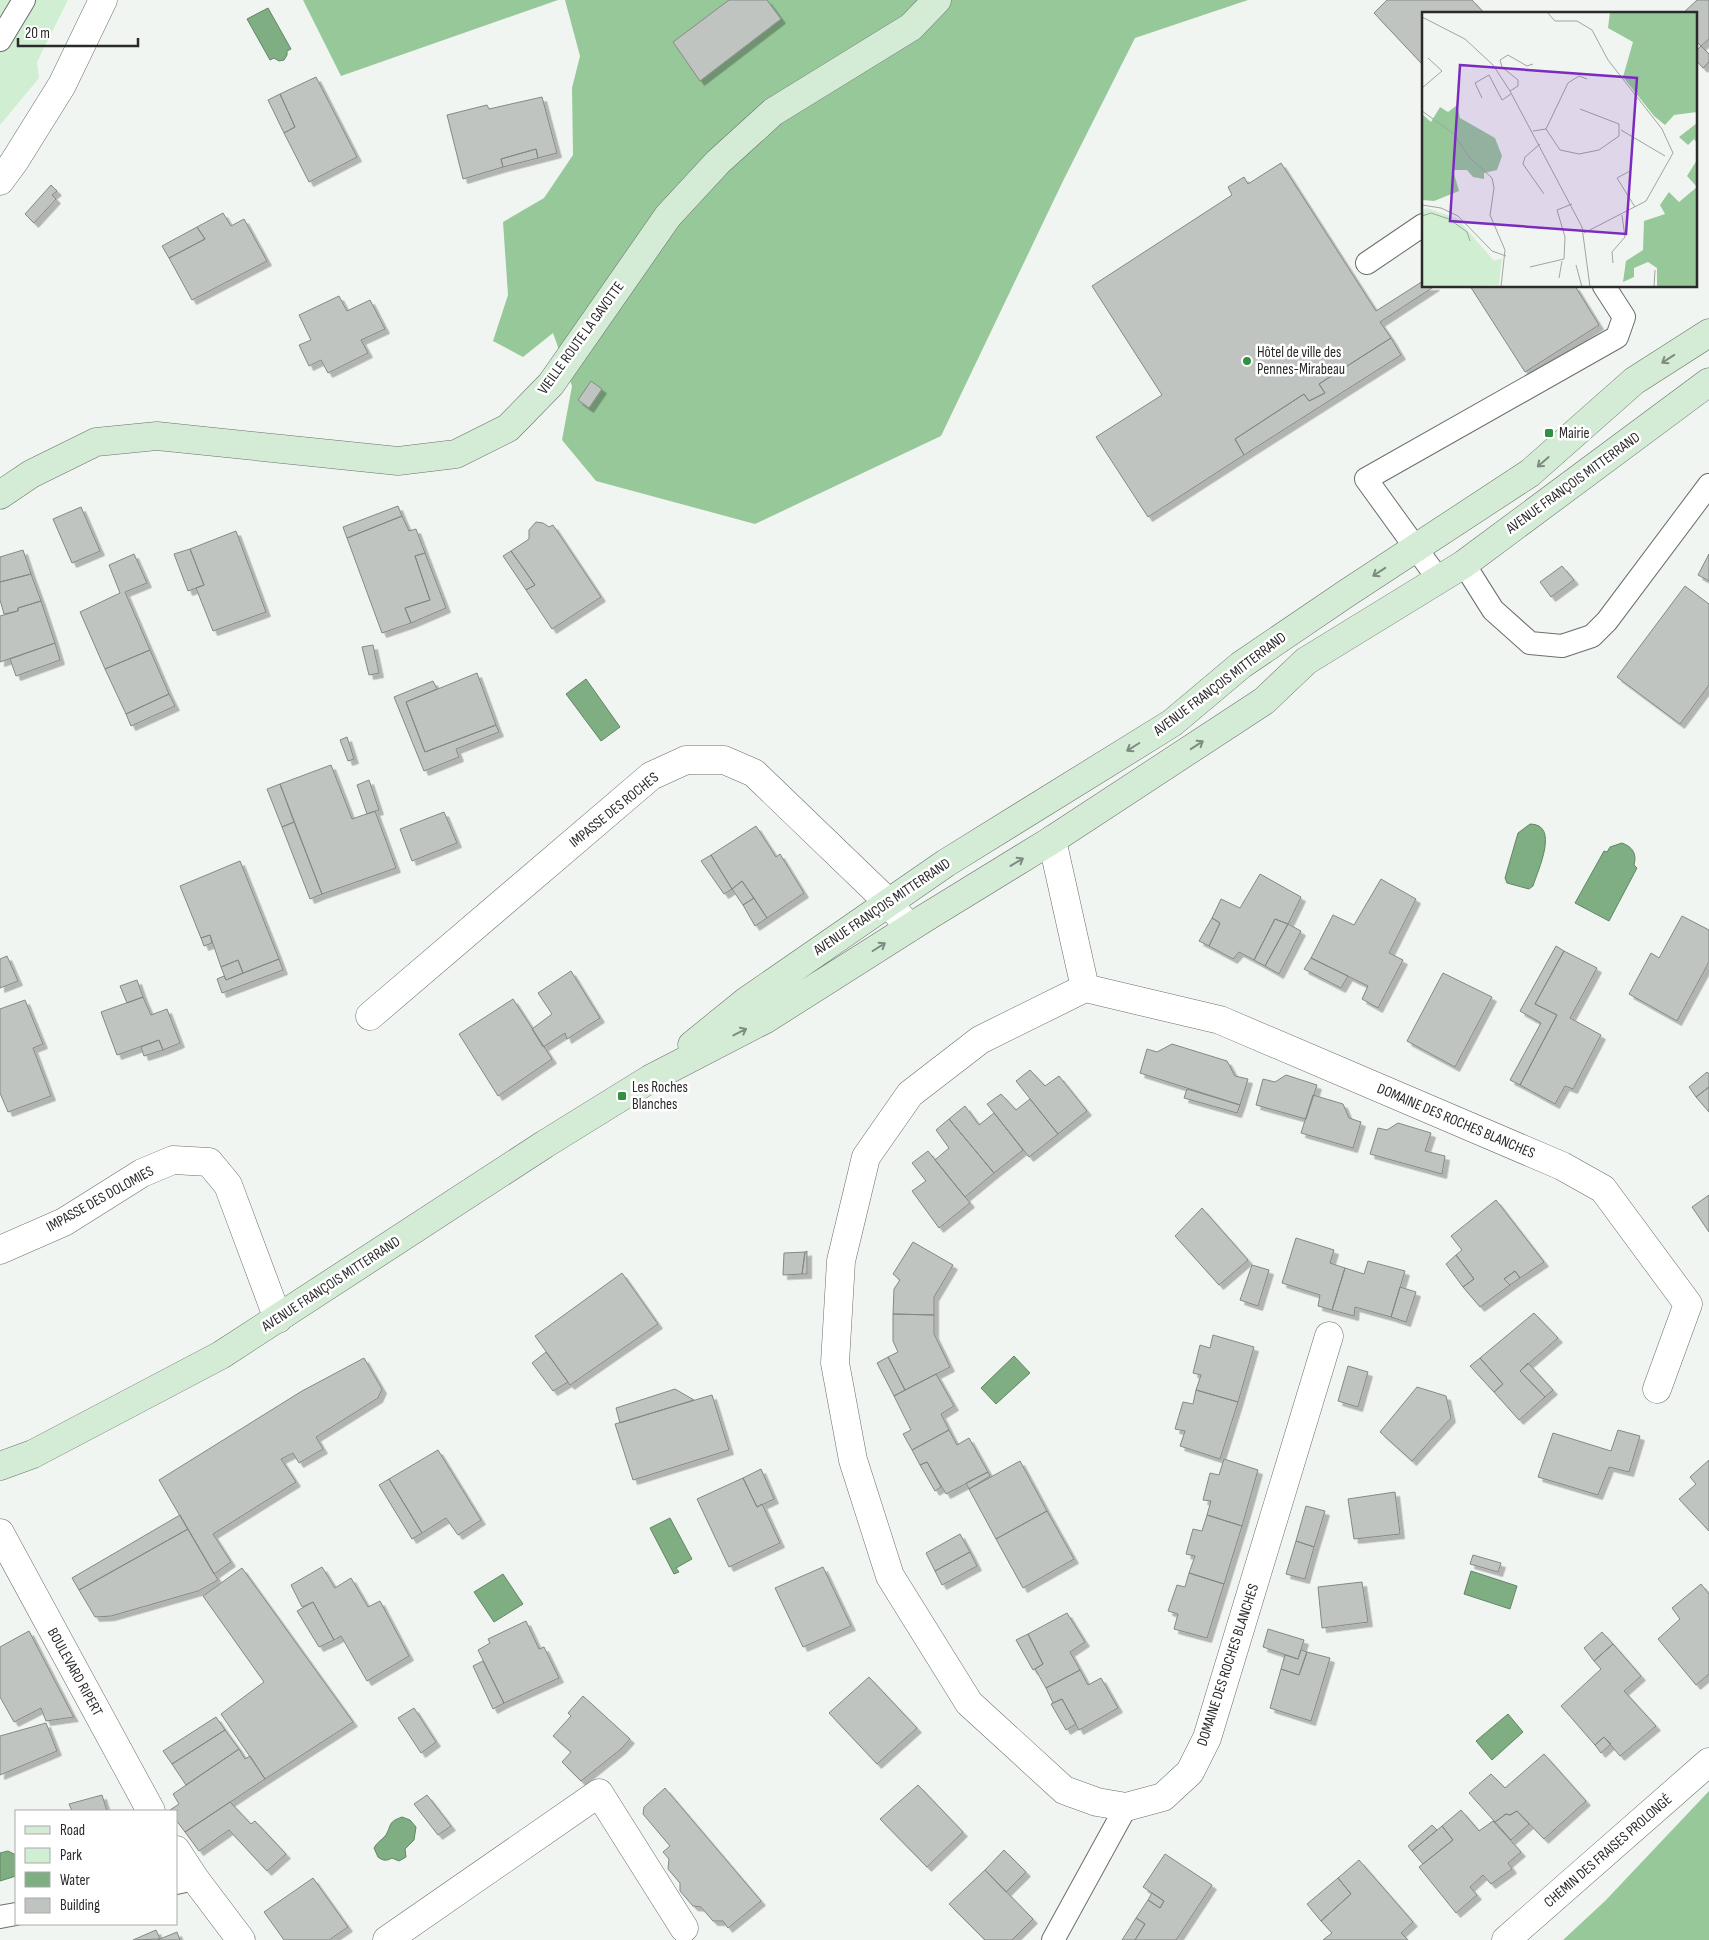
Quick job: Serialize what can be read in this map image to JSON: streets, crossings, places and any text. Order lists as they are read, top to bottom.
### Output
{
  "streets": {
    "main road": ["VIEILLE ROUTE LA GAVOTTE", "AVENUE FRANÇOIS MITTERRAND"],
    "street": [
      "IMPASSE DES ROCHES",
      "DOMAINE DES ROCHES BLANCHES",
      "IMPASSE DES DOLOMIES",
      "BOULEVARD RIPERT",
      "CHEMIN DES FRAISES PROLONGÉ"
    ]
  },
  "crossings": [
    ["AVENUE FRANÇOIS MITTERRAND", "IMPASSE DES ROCHES"],
    ["AVENUE FRANÇOIS MITTERRAND", "IMPASSE DES DOLOMIES"]
  ],
  "places": {
    "other": ["Hôtel de ville des Pennes-Mirabeau"],
    "transit": ["Mairie", "Les Roches Blanches"]
  },
  "legend": [
    "Road",
    "Park",
    "Water",
    "Building"
  ],
  "scale_bar": "20 m"
}
